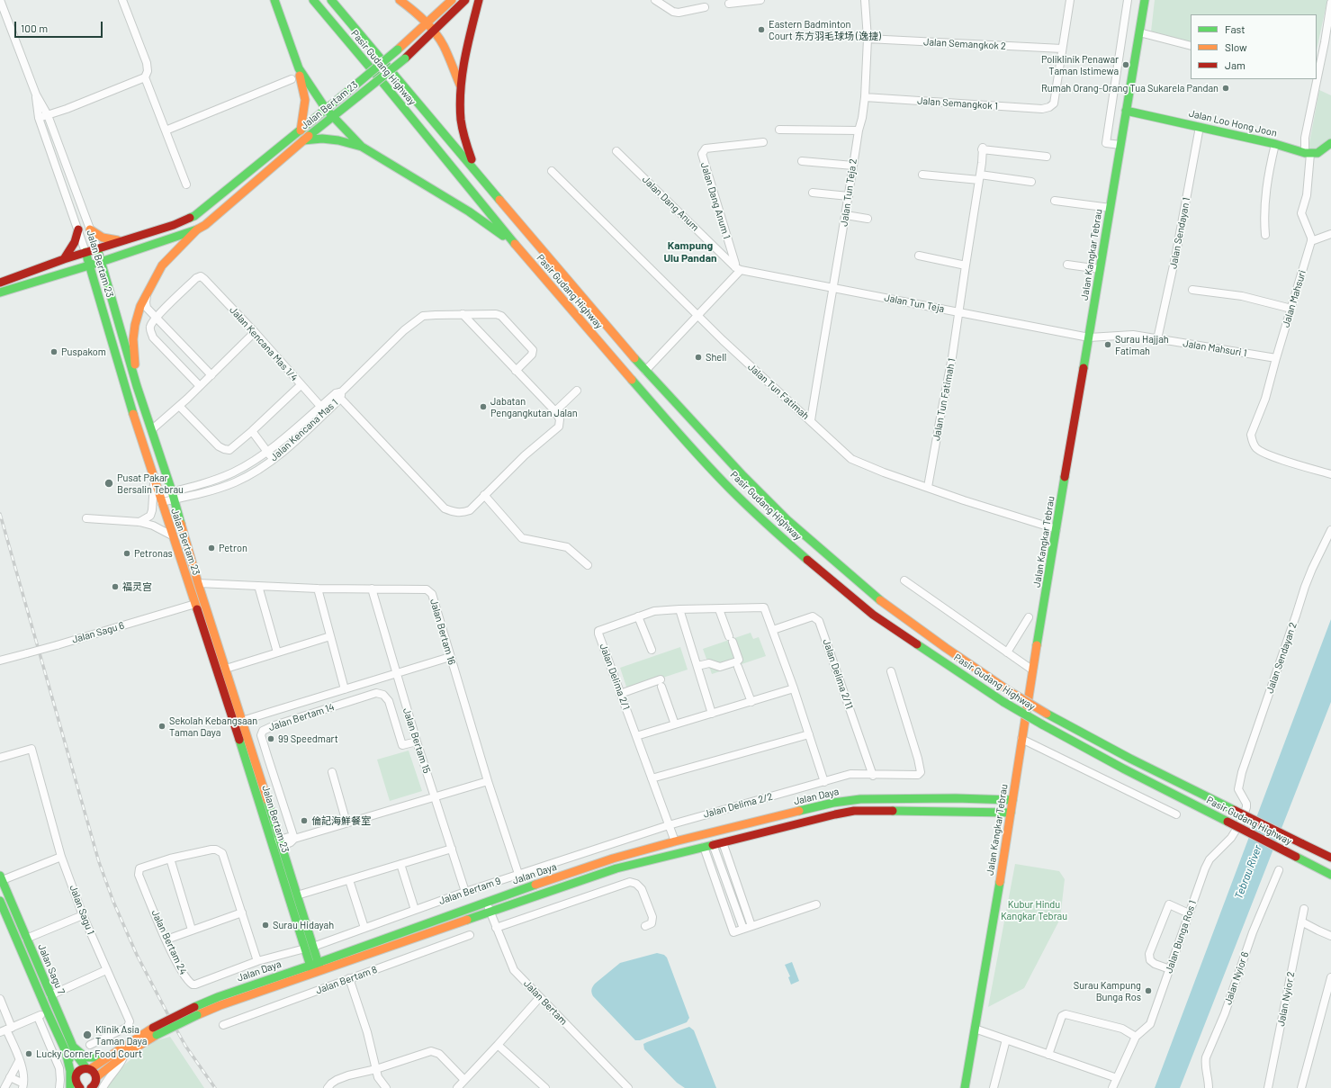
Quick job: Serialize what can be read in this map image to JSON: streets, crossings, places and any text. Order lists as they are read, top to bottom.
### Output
{
  "streets": {
    "main road": [
      "Pasir Gudang Highway",
      "Jalan Bertam 23",
      "Jalan Loo Hong Joon",
      "Jalan Kangkar Tebrau",
      "Jalan Daya",
      "Jalan Sagu 7"
    ],
    "street": [
      "Jalan Semangkok 2",
      "Jalan Semangkok 1",
      "Jalan Tun Teja 2",
      "Jalan Dang Anum 1",
      "Jalan Dang Anum",
      "Jalan Sendayan 1",
      "Jalan Mahsuri",
      "Jalan Tun Teja",
      "Jalan Kencana Mas 1/4",
      "Jalan Mahsuri 1",
      "Jalan Tun Fatimah",
      "Jalan Tun Fatimah 1",
      "Jalan Kencana Mas 1",
      "Jalan Bertam 16",
      "Jalan Sagu 6",
      "Jalan Sendayan 2",
      "Jalan Delima 2/11",
      "Jalan Delima 2/1",
      "Jalan Bertam 14",
      "Jalan Bertam 15",
      "Jalan Delima 2/2",
      "Jalan Bertam 9",
      "Jalan Sagu 1",
      "Jalan Bunga Ros 1",
      "Jalan Bertam 24",
      "Jalan Nyior 6",
      "Jalan Bertam 8",
      "Jalan Nyior 2",
      "Jalan Bertam"
    ]
  },
  "crossings": [
    ["Jalan Semangkok 2", "Jalan Semangkok 1"],
    ["Jalan Semangkok 2", "Jalan Tun Teja 2"],
    ["Jalan Semangkok 1", "Jalan Tun Teja 2"],
    ["Jalan Bertam 23", "Jalan Kencana Mas 1"],
    ["Jalan Bertam 23", "Jalan Bertam 16"],
    ["Jalan Bertam 23", "Jalan Sagu 6"],
    ["Jalan Bertam 23", "Jalan Daya"],
    ["Jalan Bertam 23", "Jalan Bertam 9"],
    ["Jalan Bertam 23", "Jalan Bertam 24"],
    ["Jalan Loo Hong Joon", "Jalan Sendayan 1"],
    ["Jalan Loo Hong Joon", "Jalan Kangkar Tebrau"],
    ["Jalan Tun Teja 2", "Jalan Tun Teja"],
    ["Jalan Tun Teja 2", "Jalan Tun Fatimah"],
    ["Jalan Dang Anum 1", "Jalan Dang Anum"],
    ["Jalan Dang Anum 1", "Jalan Tun Teja"],
    ["Jalan Dang Anum", "Jalan Tun Teja"],
    ["Jalan Sendayan 1", "Jalan Mahsuri 1"],
    ["Jalan Kangkar Tebrau", "Jalan Tun Teja"],
    ["Jalan Kangkar Tebrau", "Jalan Mahsuri 1"],
    ["Jalan Kangkar Tebrau", "Jalan Tun Fatimah"],
    ["Jalan Kangkar Tebrau", "Jalan Daya"],
    ["Jalan Mahsuri", "Jalan Mahsuri 1"],
    ["Jalan Tun Teja", "Jalan Mahsuri 1"],
    ["Jalan Tun Teja", "Jalan Tun Fatimah 1"],
    ["Jalan Kencana Mas 1/4", "Jalan Kencana Mas 1"],
    ["Jalan Tun Fatimah", "Jalan Tun Fatimah 1"],
    ["Jalan Bertam 16", "Jalan Bertam 15"],
    ["Jalan Bertam 16", "Jalan Bertam 9"],
    ["Jalan Sendayan 2", "Jalan Bunga Ros 1"],
    ["Jalan Delima 2/11", "Jalan Delima 2/1"],
    ["Jalan Delima 2/11", "Jalan Delima 2/2"],
    ["Jalan Delima 2/1", "Jalan Daya"],
    ["Jalan Delima 2/1", "Jalan Delima 2/2"],
    ["Jalan Delima 2/1", "Jalan Bertam 9"],
    ["Jalan Bertam 14", "Jalan Bertam 15"],
    ["Jalan Bertam 15", "Jalan Bertam 9"],
    ["Jalan Daya", "Jalan Sagu 7"],
    ["Jalan Daya", "Jalan Bertam"],
    ["Jalan Delima 2/2", "Jalan Bertam 9"],
    ["Jalan Bertam 9", "Jalan Bertam 24"]
  ],
  "districts": ["Kampung Ulu Pandan"],
  "water": ["Tebrau River"],
  "parks": ["Kubur Hindu Kangkar Tebrau"],
  "places": [
    "Eastern Badminton Court 东方羽毛球场 (逸捷)",
    "Poliklinik Penawar Taman Istimewa",
    "Rumah Orang-Orang Tua Sukarela Pandan",
    "Surau Hajjah Fatimah",
    "Puspakom",
    "Shell",
    "Jabatan Pengangkutan Jalan",
    "Pusat Pakar Bersalin Tebrau",
    "Petron",
    "Petronas",
    "福灵宫",
    "Sekolah Kebangsaan Taman Daya",
    "99 Speedmart",
    "倫記海鮮餐室",
    "Surau Hidayah",
    "Surau Kampung Bunga Ros",
    "Klinik Asia Taman Daya",
    "Lucky Corner Food Court"
  ],
  "legend": ["Fast", "Slow", "Jam"],
  "scale_bar": "100 m"
}
